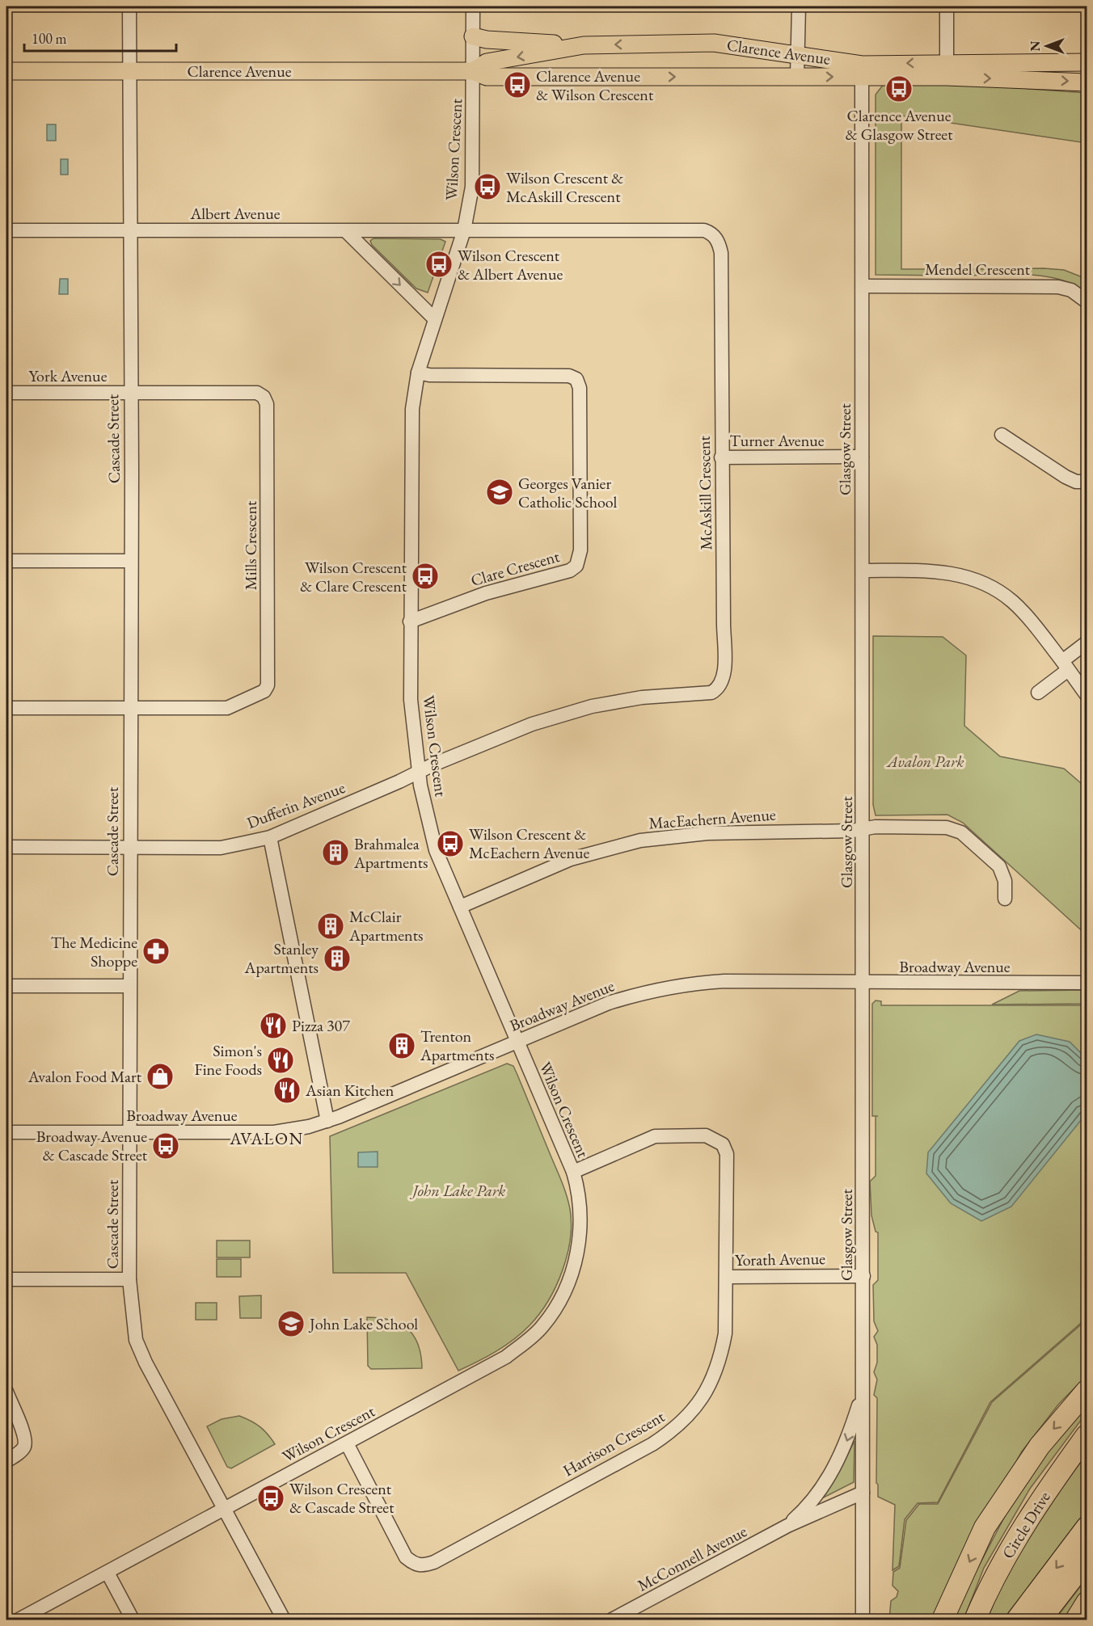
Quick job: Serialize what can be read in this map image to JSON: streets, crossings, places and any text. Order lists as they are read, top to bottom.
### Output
{
  "streets": {
    "highway": ["Circle Drive"],
    "main road": ["Clarence Avenue"],
    "street": [
      "Wilson Crescent",
      "Albert Avenue",
      "Mendel Crescent",
      "York Avenue",
      "Cascade Street",
      "Turner Avenue",
      "Glasgow Street",
      "McAskill Crescent",
      "Mills Crescent",
      "Clare Crescent",
      "Dufferin Avenue",
      "MacEachern Avenue",
      "Broadway Avenue",
      "Yorath Avenue",
      "Harrison Crescent",
      "McConnell Avenue"
    ]
  },
  "crossings": [
    ["Clarence Avenue", "Wilson Crescent"],
    ["Clarence Avenue", "Cascade Street"],
    ["Clarence Avenue", "Glasgow Street"],
    ["Wilson Crescent", "Albert Avenue"],
    ["Wilson Crescent", "Cascade Street"],
    ["Wilson Crescent", "McAskill Crescent"],
    ["Wilson Crescent", "Clare Crescent"],
    ["Wilson Crescent", "Dufferin Avenue"],
    ["Wilson Crescent", "MacEachern Avenue"],
    ["Wilson Crescent", "Broadway Avenue"],
    ["Wilson Crescent", "Harrison Crescent"],
    ["Albert Avenue", "Cascade Street"],
    ["Albert Avenue", "McAskill Crescent"],
    ["Mendel Crescent", "Glasgow Street"],
    ["York Avenue", "Cascade Street"],
    ["York Avenue", "Mills Crescent"],
    ["Cascade Street", "Mills Crescent"],
    ["Cascade Street", "Dufferin Avenue"],
    ["Cascade Street", "Broadway Avenue"],
    ["Turner Avenue", "Glasgow Street"],
    ["Turner Avenue", "McAskill Crescent"],
    ["Glasgow Street", "MacEachern Avenue"],
    ["Glasgow Street", "Broadway Avenue"],
    ["Glasgow Street", "Yorath Avenue"],
    ["Glasgow Street", "McConnell Avenue"],
    ["McAskill Crescent", "Dufferin Avenue"],
    ["Yorath Avenue", "Harrison Crescent"]
  ],
  "districts": ["AVALON"],
  "parks": ["Avalon Park", "John Lake Park"],
  "places": {
    "bus stop": [
      "Clarence Avenue & Wilson Crescent",
      "Clarence Avenue & Glasgow Street",
      "Wilson Crescent & McAskill Crescent",
      "Wilson Crescent & Albert Avenue",
      "Wilson Crescent & Clare Crescent",
      "Wilson Crescent & McEachern Avenue",
      "Broadway Avenue & Cascade Street",
      "Wilson Crescent & Cascade Street"
    ],
    "school or university": ["Georges Vanier Catholic School", "John Lake School"],
    "building": [
      "Brahmalea Apartments",
      "McClair Apartments",
      "Stanley Apartments",
      "Trenton Apartments"
    ],
    "pharmacy": ["The Medicine Shoppe"],
    "restaurant": ["Pizza 307", "Simon's Fine Foods", "Asian Kitchen"],
    "shop": ["Avalon Food Mart"]
  },
  "scale_bar": "100 m",
  "north": "left"
}
